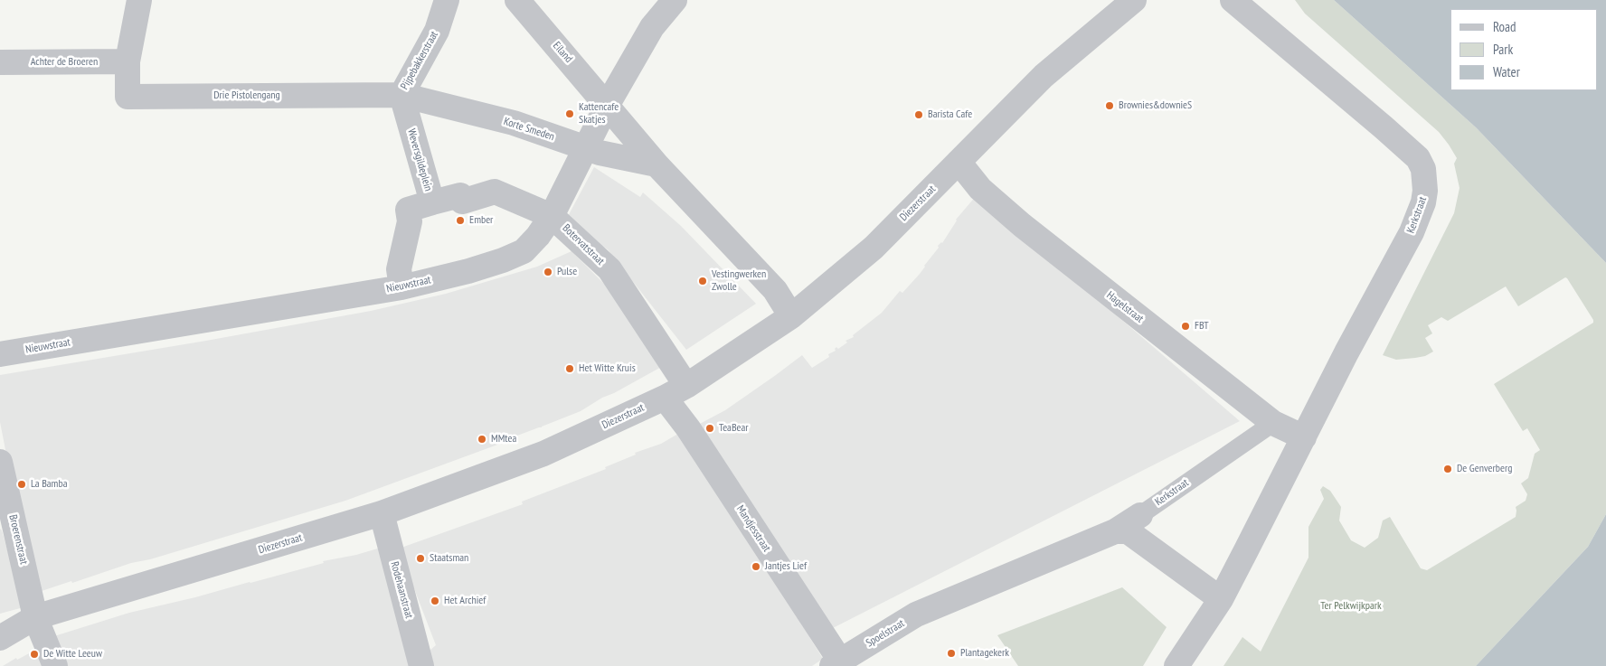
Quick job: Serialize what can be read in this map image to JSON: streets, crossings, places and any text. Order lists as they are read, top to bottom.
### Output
{
  "streets": {
    "street": [
      "Eiland",
      "Pijpebakkerstraat",
      "Achter de Broeren",
      "Drie Pistolengang",
      "Korte Smeden",
      "Weversgildeplein",
      "Diezerstraat",
      "Kerkstraat",
      "Botervatstraat",
      "Nieuwstraat",
      "Hagelstraat",
      "Mandjesstraat",
      "Broerenstraat",
      "Rodehaanstraat",
      "Spoelstraat"
    ]
  },
  "crossings": [
    ["Eiland", "Nieuwstraat"],
    ["Pijpebakkerstraat", "Drie Pistolengang"],
    ["Pijpebakkerstraat", "Korte Smeden"],
    ["Pijpebakkerstraat", "Weversgildeplein"],
    ["Achter de Broeren", "Drie Pistolengang"],
    ["Drie Pistolengang", "Korte Smeden"],
    ["Drie Pistolengang", "Weversgildeplein"],
    ["Korte Smeden", "Weversgildeplein"],
    ["Korte Smeden", "Nieuwstraat"],
    ["Weversgildeplein", "Botervatstraat"],
    ["Weversgildeplein", "Nieuwstraat"],
    ["Diezerstraat", "Botervatstraat"],
    ["Diezerstraat", "Hagelstraat"],
    ["Diezerstraat", "Mandjesstraat"],
    ["Diezerstraat", "Broerenstraat"],
    ["Diezerstraat", "Rodehaanstraat"],
    ["Kerkstraat", "Hagelstraat"],
    ["Kerkstraat", "Spoelstraat"],
    ["Botervatstraat", "Nieuwstraat"],
    ["Mandjesstraat", "Spoelstraat"]
  ],
  "parks": ["Ter Pelkwijkpark"],
  "places": [
    "Brownies&downieS",
    "Kattencafe Skatjes",
    "Barista Cafe",
    "Ember",
    "Pulse",
    "Vestingwerken Zwolle",
    "FBT",
    "Het Witte Kruis",
    "TeaBear",
    "MMtea",
    "De Genverberg",
    "La Bamba",
    "Staatsman",
    "Jantjes Lief",
    "Het Archief",
    "Plantagekerk",
    "De Witte Leeuw"
  ],
  "legend": ["Road", "Park", "Water"]
}
